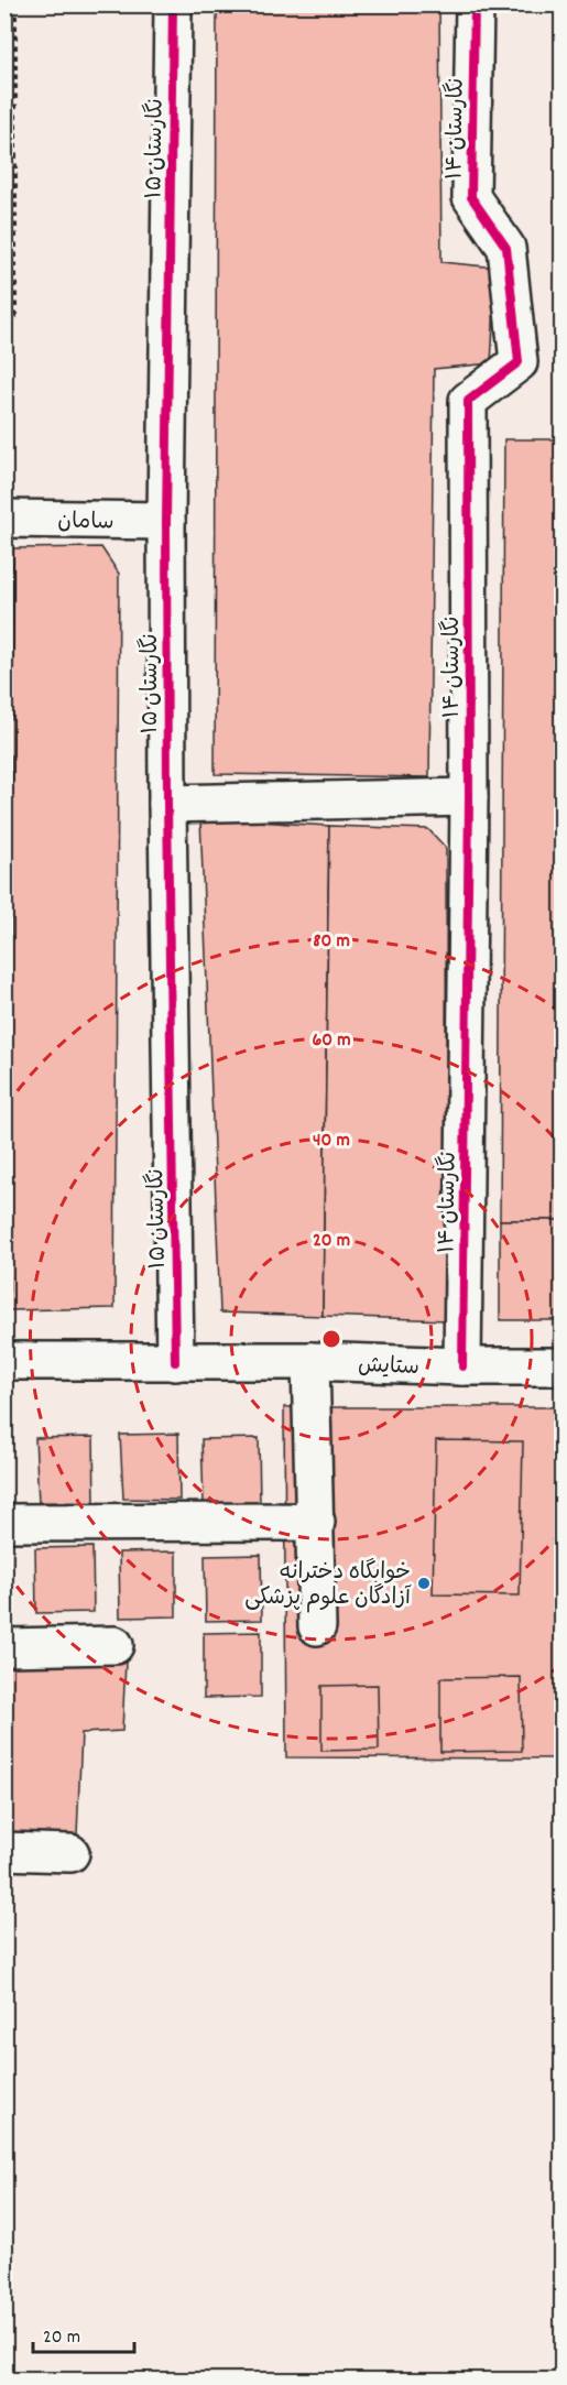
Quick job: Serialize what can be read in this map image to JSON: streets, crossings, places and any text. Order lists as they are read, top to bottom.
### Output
{
  "streets": {
    "street": [
      "نگارستان ۱۴",
      "نگارستان ۱۵",
      "سامان",
      "ستایش"
    ]
  },
  "crossings": [
    ["نگارستان ۱۴", "ستایش"],
    ["نگارستان ۱۵", "سامان"],
    ["نگارستان ۱۵", "ستایش"]
  ],
  "places": ["خوابگاه دخترانه آزادگان علوم پزشکی"],
  "scale_bar": "20 m",
  "rings": [
    "80 m",
    "60 m",
    "40 m",
    "20 m"
  ]
}
